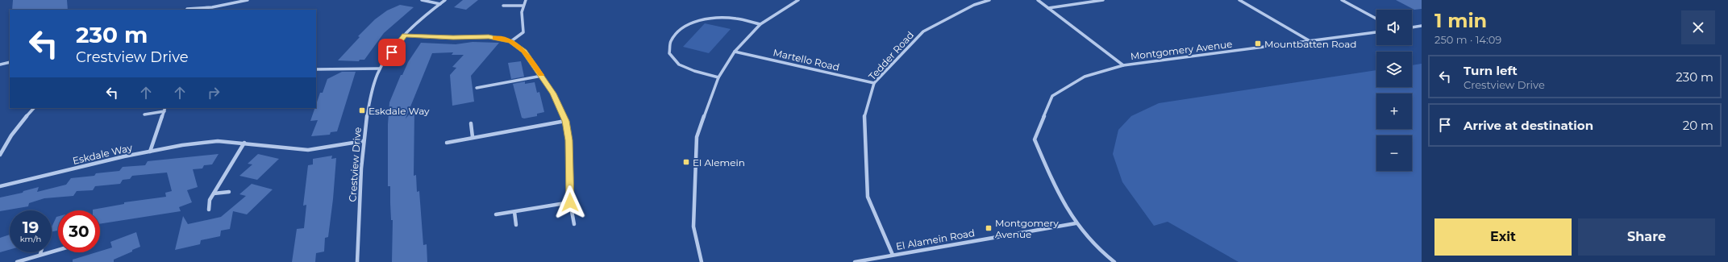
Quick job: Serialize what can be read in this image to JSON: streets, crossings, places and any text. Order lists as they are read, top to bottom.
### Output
{
  "streets": {
    "street": [
      "Montgomery Avenue",
      "Tedder Road",
      "Martello Road",
      "Eskdale Way",
      "Crestview Drive",
      "El Alamein Road"
    ]
  },
  "crossings": [
    ["Montgomery Avenue", "El Alamein Road"],
    ["Tedder Road", "Martello Road"],
    ["Tedder Road", "El Alamein Road"],
    ["Eskdale Way", "Crestview Drive"]
  ],
  "places": {
    "transit": [
      "Mountbatten Road",
      "Eskdale Way",
      "El Alemein",
      "Montgomery Avenue"
    ]
  },
  "page": {
    "heading": ["1 min", "250 m · 14:09"],
    "map_buttons": ["+", "−"],
    "turn": ["230 m", "Crestview Drive"],
    "list": [
      {
        "name": "Turn left",
        "note": "Crestview Drive",
        "value": "230 m"
      },
      {
        "name": "Arrive at destination",
        "value": "20 m"
      }
    ],
    "speed": "19 km/h",
    "limit": "30",
    "buttons": ["Exit", "Share"]
  }
}
